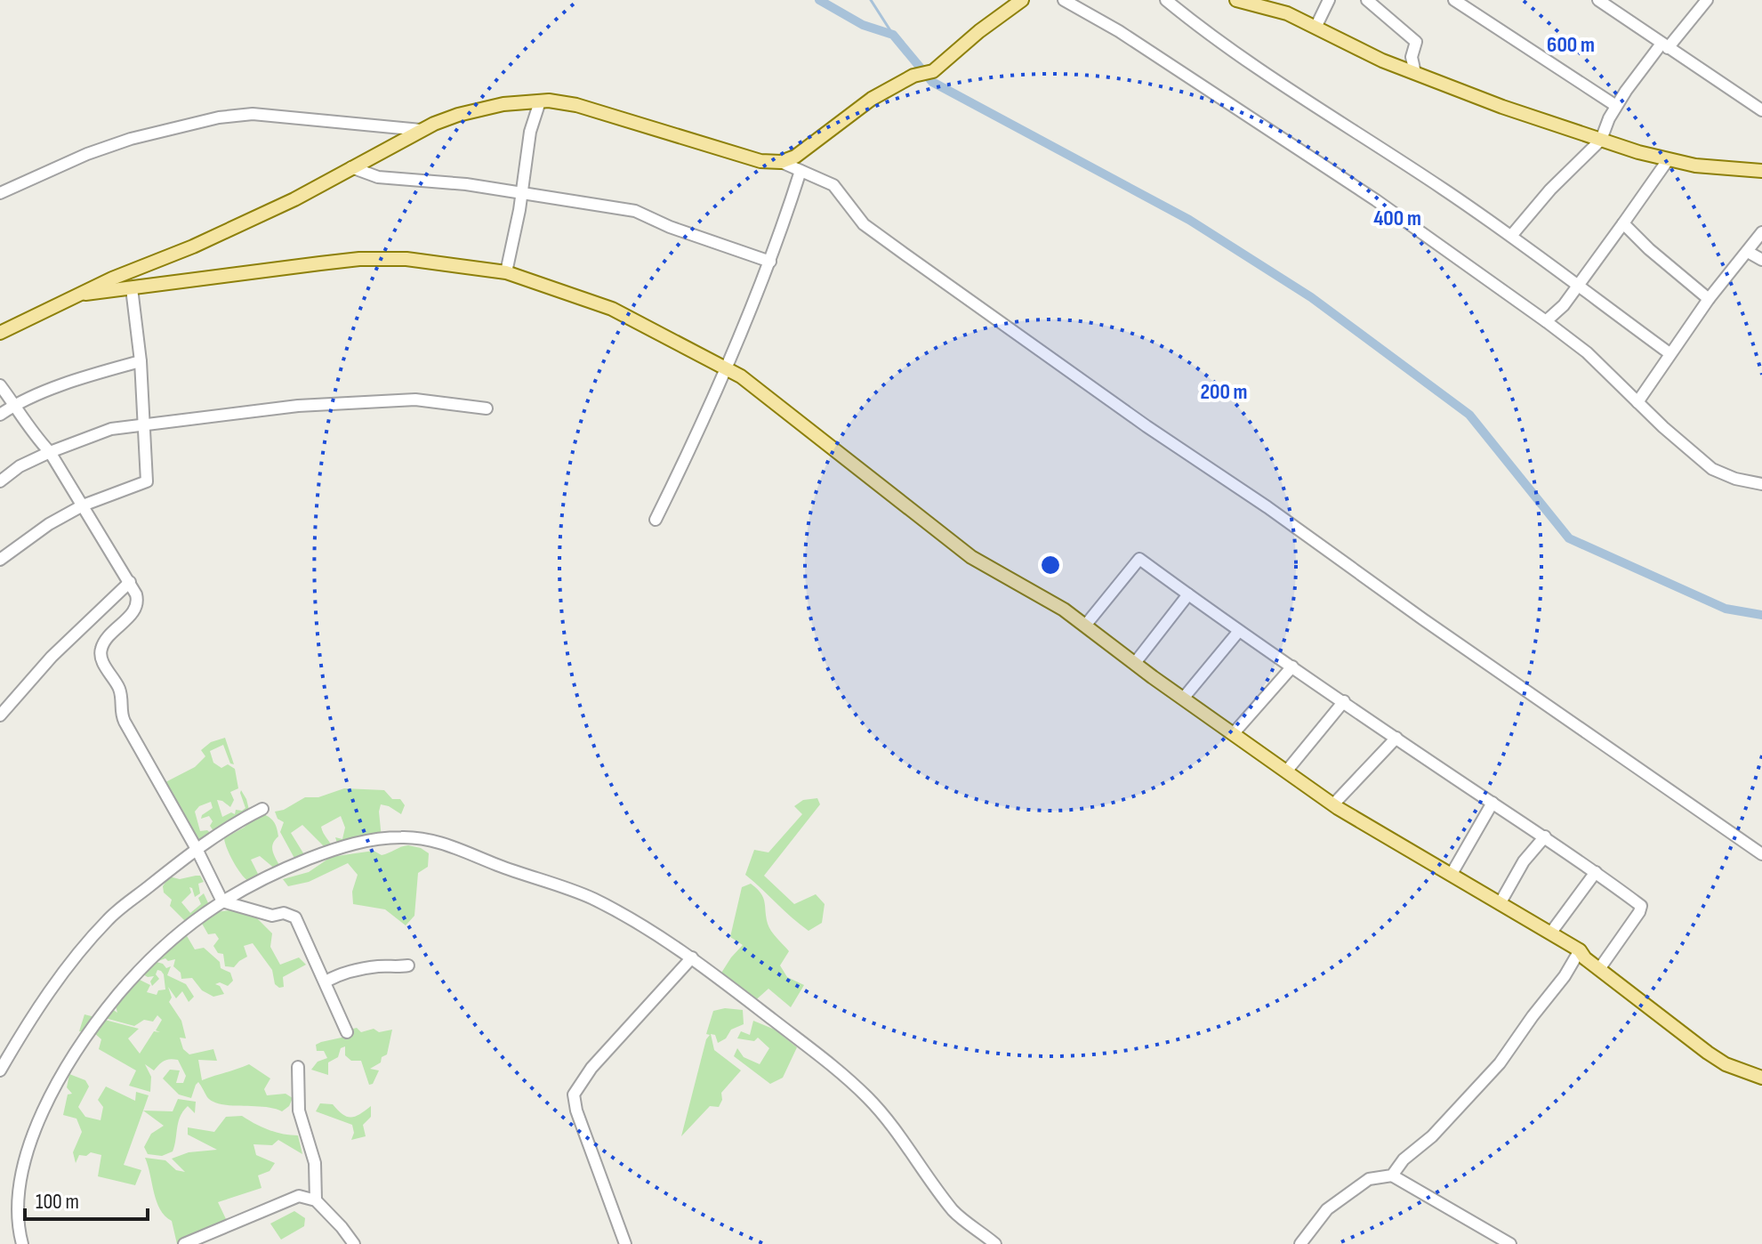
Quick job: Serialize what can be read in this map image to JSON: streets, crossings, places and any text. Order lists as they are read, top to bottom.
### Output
{
  "scale_bar": "100 m",
  "rings": ["600 m", "400 m", "200 m"]
}
